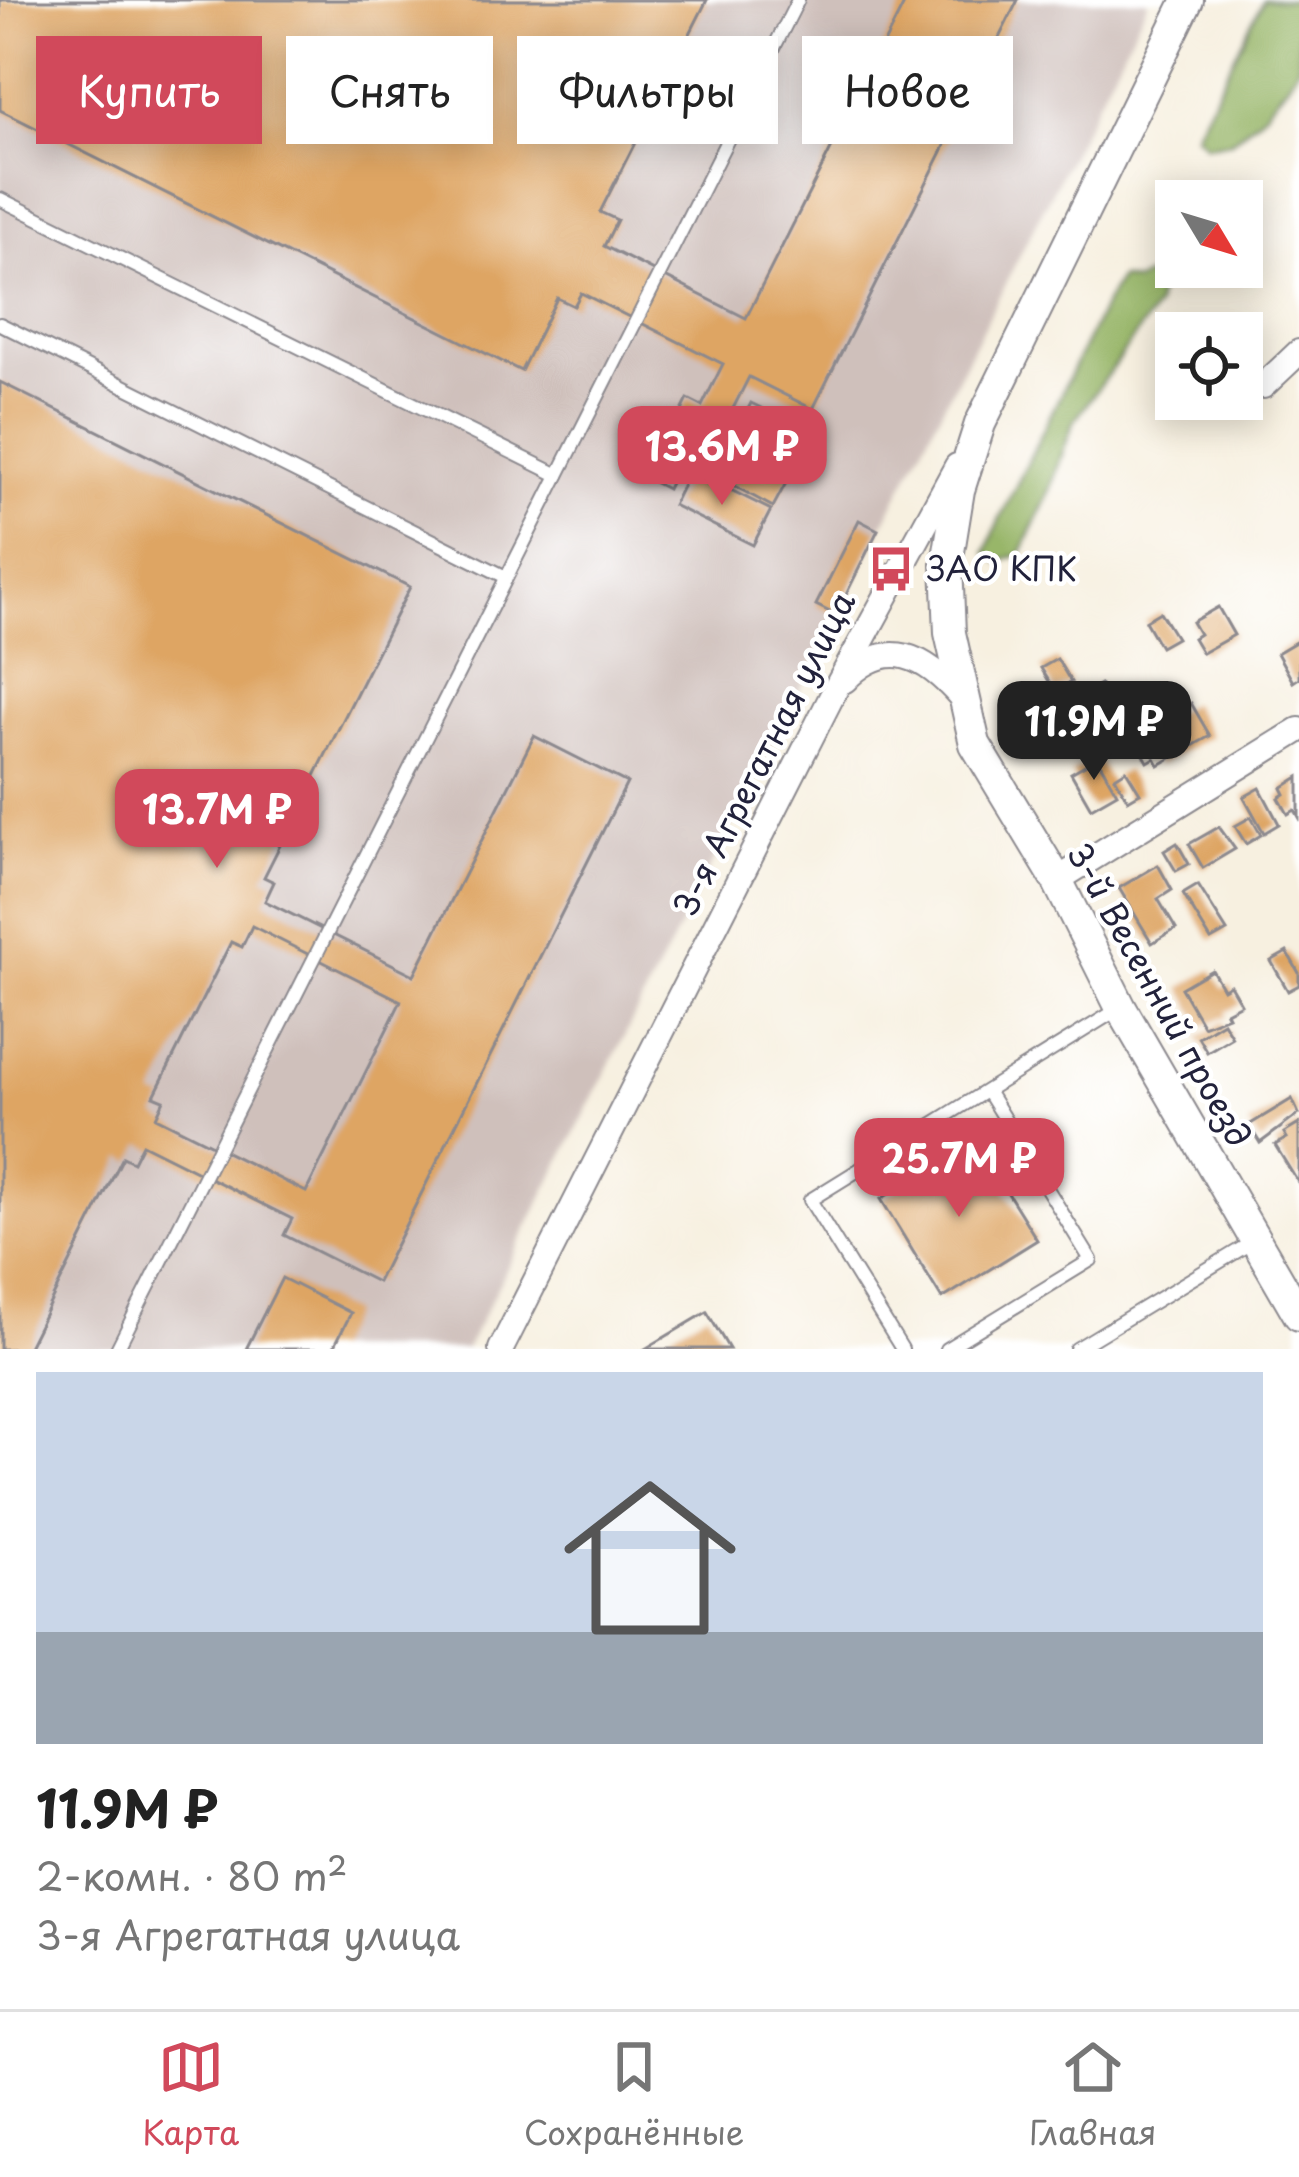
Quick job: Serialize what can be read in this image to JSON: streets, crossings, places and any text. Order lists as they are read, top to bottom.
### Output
{
  "streets": {
    "street": ["3-я Агрегатная улица", "3-й Весенний проезд"]
  },
  "crossings": [
    ["3-я Агрегатная улица", "3-й Весенний проезд"]
  ],
  "places": {
    "bus stop": ["ЗАО КПК"]
  },
  "north": "bottom right",
  "page": {
    "chip": [
      "Купить",
      "Снять",
      "Фильтры",
      "Новое"
    ],
    "price": [
      "13.6M ₽",
      "11.9M ₽",
      "13.7M ₽",
      "25.7M ₽"
    ],
    "list": [
      {
        "name": "11.9M ₽",
        "note": "2-комн. · 80 m² · 3-я Агрегатная улица"
      }
    ],
    "tabs": ["Карта", "Сохранённые", "Главная"]
  }
}
